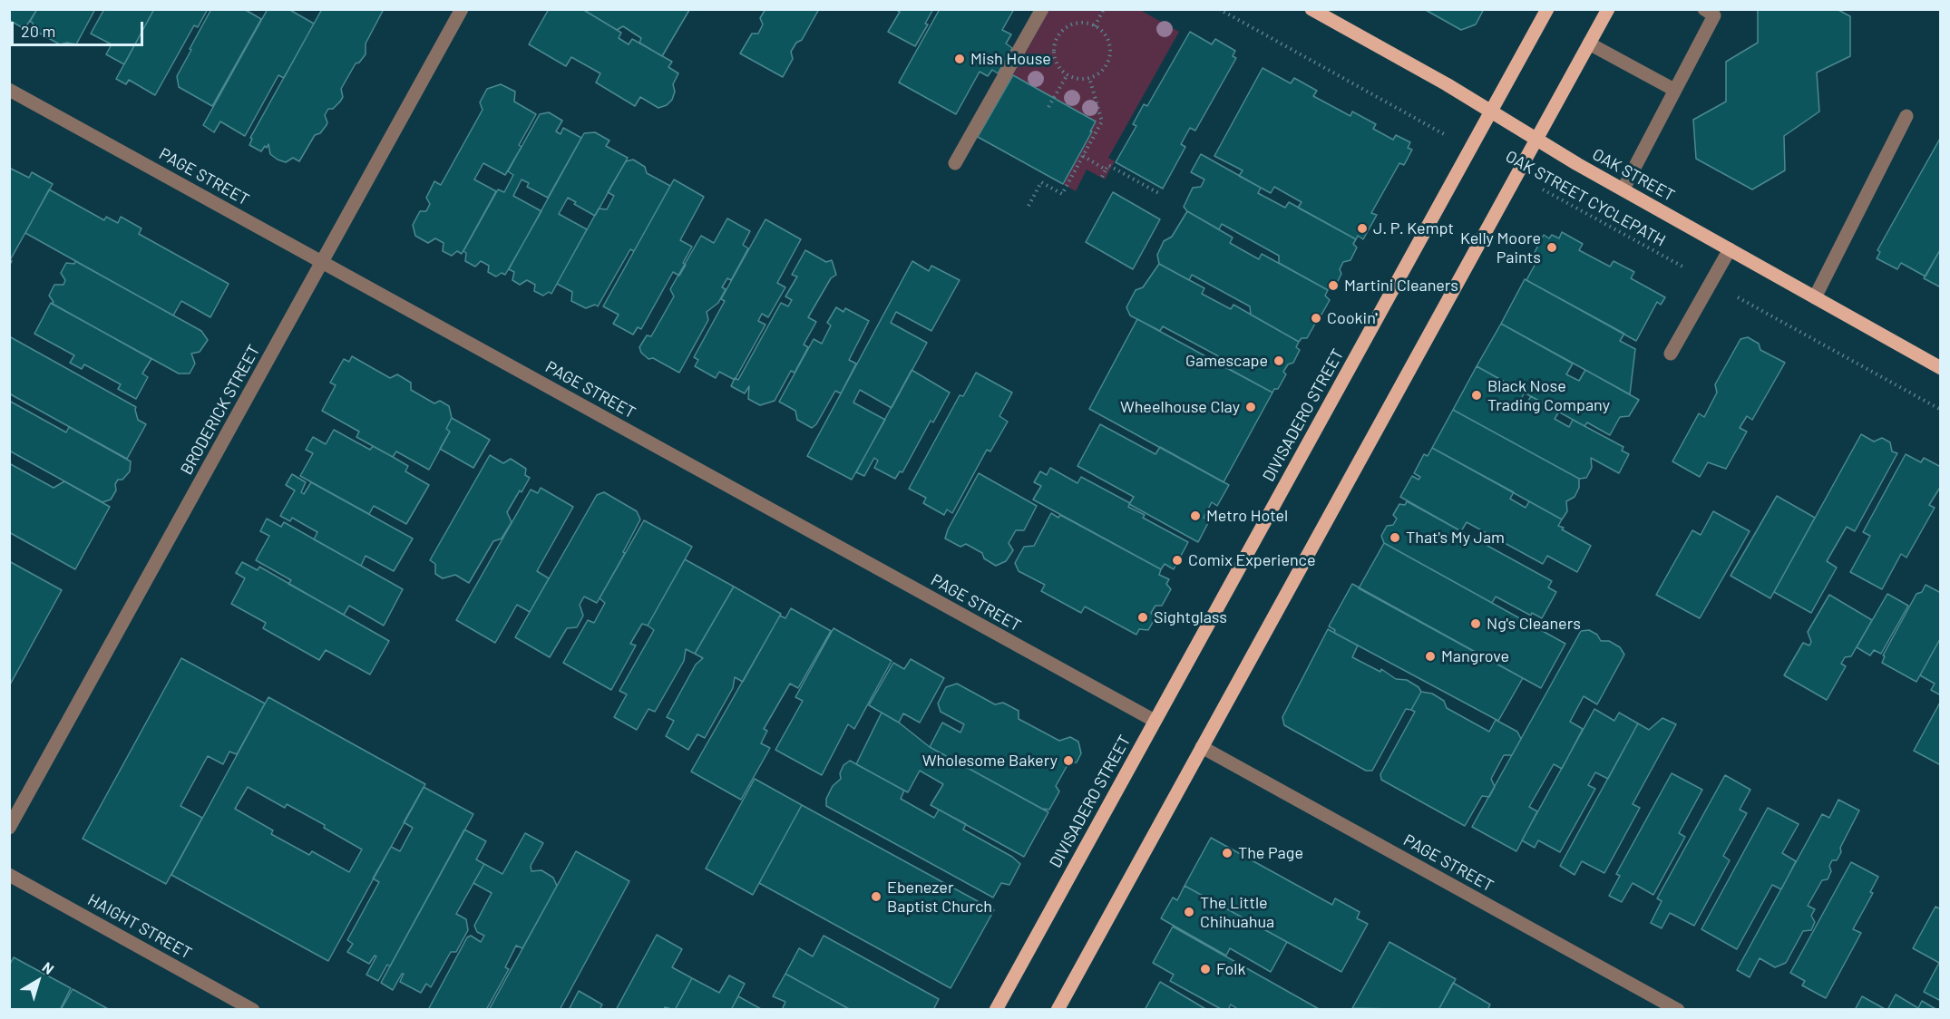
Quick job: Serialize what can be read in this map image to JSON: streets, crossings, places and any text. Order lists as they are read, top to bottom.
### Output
{
  "streets": {
    "main road": ["OAK STREET", "DIVISADERO STREET"],
    "street": ["PAGE STREET", "BRODERICK STREET", "HAIGHT STREET"],
    "path": ["OAK STREET CYCLEPATH"]
  },
  "crossings": [
    ["OAK STREET", "DIVISADERO STREET"],
    ["PAGE STREET", "BRODERICK STREET"],
    ["PAGE STREET", "DIVISADERO STREET"]
  ],
  "places": [
    "Mish House",
    "J. P. Kempt",
    "Kelly Moore Paints",
    "Martini Cleaners",
    "Cookin'",
    "Gamescape",
    "Black Nose Trading Company",
    "Wheelhouse Clay",
    "Metro Hotel",
    "That's My Jam",
    "Comix Experience",
    "Sightglass",
    "Ng's Cleaners",
    "Mangrove",
    "Wholesome Bakery",
    "The Page",
    "Ebenezer Baptist Church",
    "The Little Chihuahua",
    "Folk"
  ],
  "scale_bar": "20 m",
  "north": "top right"
}
